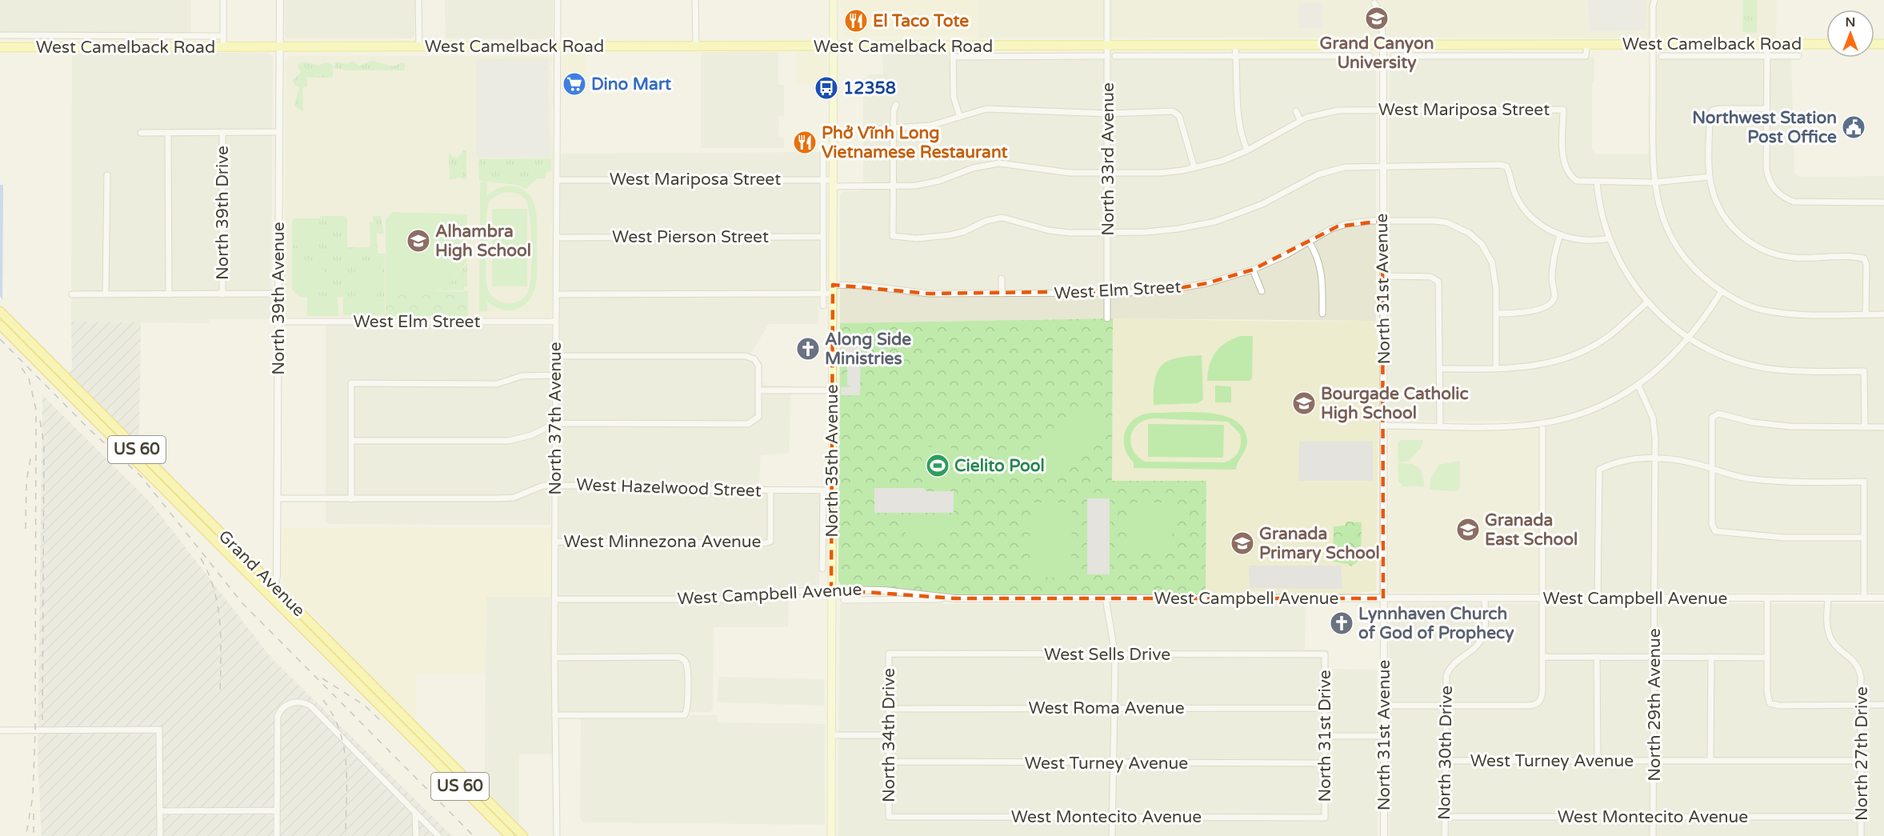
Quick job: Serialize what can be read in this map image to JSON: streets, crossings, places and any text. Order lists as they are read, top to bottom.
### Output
{
  "streets": {
    "highway": ["US 60", "Grand Avenue"],
    "main road": ["West Camelback Road", "North 35th Avenue"],
    "street": [
      "West Mariposa Street",
      "North 33rd Avenue",
      "North 39th Drive",
      "West Pierson Street",
      "North 31st Avenue",
      "West Elm Street",
      "North 39th Avenue",
      "North 37th Avenue",
      "West Hazelwood Street",
      "West Minnezona Avenue",
      "West Campbell Avenue",
      "West Sells Drive",
      "North 29th Avenue",
      "West Roma Avenue",
      "North 34th Drive",
      "North 31st Drive",
      "North 30th Drive",
      "North 27th Drive",
      "West Turney Avenue",
      "West Montecito Avenue"
    ]
  },
  "crossings": [
    ["West Camelback Road", "North 33rd Avenue"],
    ["West Camelback Road", "North 31st Avenue"],
    ["West Camelback Road", "North 39th Avenue"],
    ["West Camelback Road", "North 37th Avenue"],
    ["West Camelback Road", "North 35th Avenue"],
    ["West Mariposa Street", "North 33rd Avenue"],
    ["West Mariposa Street", "North 31st Avenue"],
    ["West Mariposa Street", "North 37th Avenue"],
    ["West Mariposa Street", "North 35th Avenue"],
    ["North 33rd Avenue", "West Elm Street"],
    ["West Pierson Street", "North 37th Avenue"],
    ["North 31st Avenue", "West Elm Street"],
    ["North 31st Avenue", "West Campbell Avenue"],
    ["West Elm Street", "North 39th Avenue"],
    ["West Elm Street", "North 37th Avenue"],
    ["West Elm Street", "North 35th Avenue"],
    ["North 39th Avenue", "West Hazelwood Street"],
    ["North 39th Avenue", "Grand Avenue"],
    ["North 37th Avenue", "West Hazelwood Street"],
    ["North 37th Avenue", "West Minnezona Avenue"],
    ["North 37th Avenue", "West Campbell Avenue"],
    ["North 35th Avenue", "West Hazelwood Street"],
    ["North 35th Avenue", "West Campbell Avenue"],
    ["West Hazelwood Street", "West Minnezona Avenue"],
    ["West Campbell Avenue", "North 29th Avenue"],
    ["West Campbell Avenue", "North 30th Drive"],
    ["West Campbell Avenue", "North 27th Drive"],
    ["West Sells Drive", "North 34th Drive"],
    ["West Sells Drive", "North 31st Drive"],
    ["North 29th Avenue", "West Turney Avenue"],
    ["North 29th Avenue", "West Montecito Avenue"],
    ["West Roma Avenue", "North 34th Drive"],
    ["West Roma Avenue", "North 31st Drive"],
    ["North 34th Drive", "West Turney Avenue"],
    ["North 34th Drive", "West Montecito Avenue"],
    ["North 31st Drive", "West Turney Avenue"],
    ["North 31st Drive", "West Montecito Avenue"],
    ["North 30th Drive", "West Turney Avenue"],
    ["North 30th Drive", "West Montecito Avenue"],
    ["North 27th Drive", "West Turney Avenue"],
    ["North 27th Drive", "West Montecito Avenue"]
  ],
  "places": {
    "school or university": [
      "Grand Canyon University",
      "Alhambra High School",
      "Bourgade Catholic High School",
      "Granada East School",
      "Granada Primary School"
    ],
    "restaurant": ["El Taco Tote", "Phở Vĩnh Long Vietnamese Restaurant"],
    "supermarket": ["Dino Mart"],
    "bus stop": ["12358"],
    "public building": ["Northwest Station Post Office"],
    "church": ["Along Side Ministries", "Lynnhaven Church of God of Prophecy"],
    "sports": ["Cielito Pool"]
  },
  "north": "top"
}
